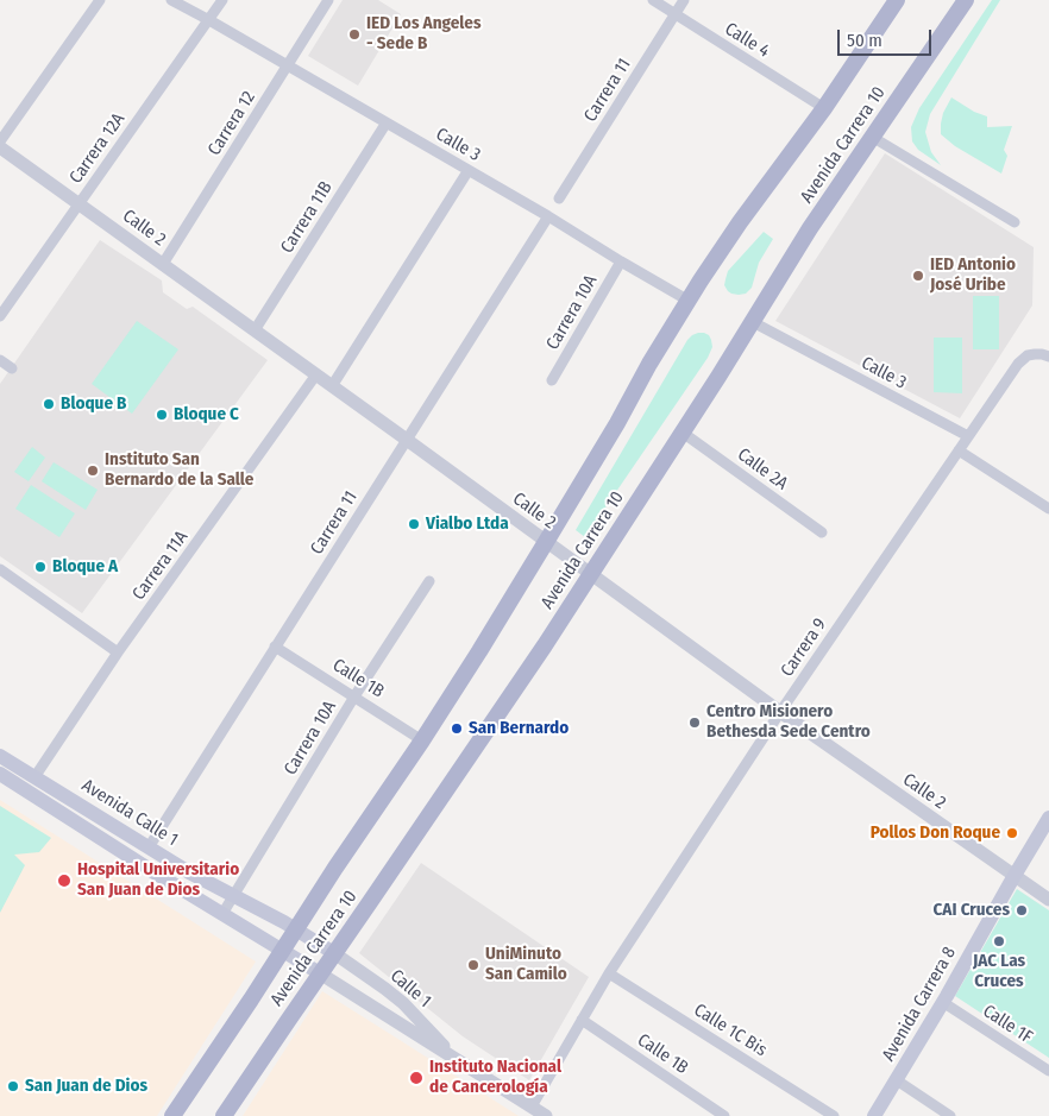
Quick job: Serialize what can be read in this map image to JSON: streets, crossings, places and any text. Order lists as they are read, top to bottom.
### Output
{
  "streets": {
    "main road": ["Avenida Carrera 10", "Avenida Calle 1", "Avenida Carrera 8"],
    "street": [
      "Calle 4",
      "Carrera 11",
      "Carrera 12",
      "Calle 3",
      "Carrera 12A",
      "Carrera 11B",
      "Calle 2",
      "Carrera 10A",
      "Calle 2A",
      "Carrera 11A",
      "Carrera 9",
      "Calle 1B",
      "Calle 1",
      "Calle 1F",
      "Calle 1C Bis"
    ]
  },
  "crossings": [
    ["Calle 4", "Carrera 11"],
    ["Calle 4", "Avenida Carrera 10"],
    ["Carrera 11", "Calle 3"],
    ["Carrera 11", "Calle 2"],
    ["Carrera 11", "Calle 1B"],
    ["Carrera 11", "Avenida Calle 1"],
    ["Carrera 12", "Calle 3"],
    ["Carrera 12", "Calle 2"],
    ["Calle 3", "Avenida Carrera 10"],
    ["Calle 3", "Carrera 12A"],
    ["Calle 3", "Carrera 11B"],
    ["Calle 3", "Carrera 10A"],
    ["Calle 3", "Carrera 9"],
    ["Avenida Carrera 10", "Calle 2"],
    ["Avenida Carrera 10", "Calle 2A"],
    ["Avenida Carrera 10", "Calle 1B"],
    ["Avenida Carrera 10", "Avenida Calle 1"],
    ["Avenida Carrera 10", "Calle 1"],
    ["Carrera 12A", "Calle 2"],
    ["Carrera 11B", "Calle 2"],
    ["Calle 2", "Carrera 11A"],
    ["Calle 2", "Carrera 9"],
    ["Calle 2", "Avenida Carrera 8"],
    ["Carrera 10A", "Calle 1B"],
    ["Carrera 10A", "Avenida Calle 1"],
    ["Carrera 11A", "Avenida Calle 1"],
    ["Carrera 9", "Calle 1B"],
    ["Carrera 9", "Calle 1"],
    ["Carrera 9", "Calle 1C Bis"],
    ["Avenida Calle 1", "Calle 1"],
    ["Avenida Carrera 8", "Calle 1F"]
  ],
  "places": [
    "IED Los Angeles - Sede B",
    "IED Antonio José Uribe",
    "Bloque B",
    "Bloque C",
    "Instituto San Bernardo de la Salle",
    "Vialbo Ltda",
    "Bloque A",
    "Centro Misionero Bethesda Sede Centro",
    "San Bernardo",
    "Pollos Don Roque",
    "Hospital Universitario San Juan de Dios",
    "CAI Cruces",
    "JAC Las Cruces",
    "UniMinuto San Camilo",
    "Instituto Nacional de Cancerología",
    "San Juan de Dios"
  ],
  "scale_bar": "50 m"
}
